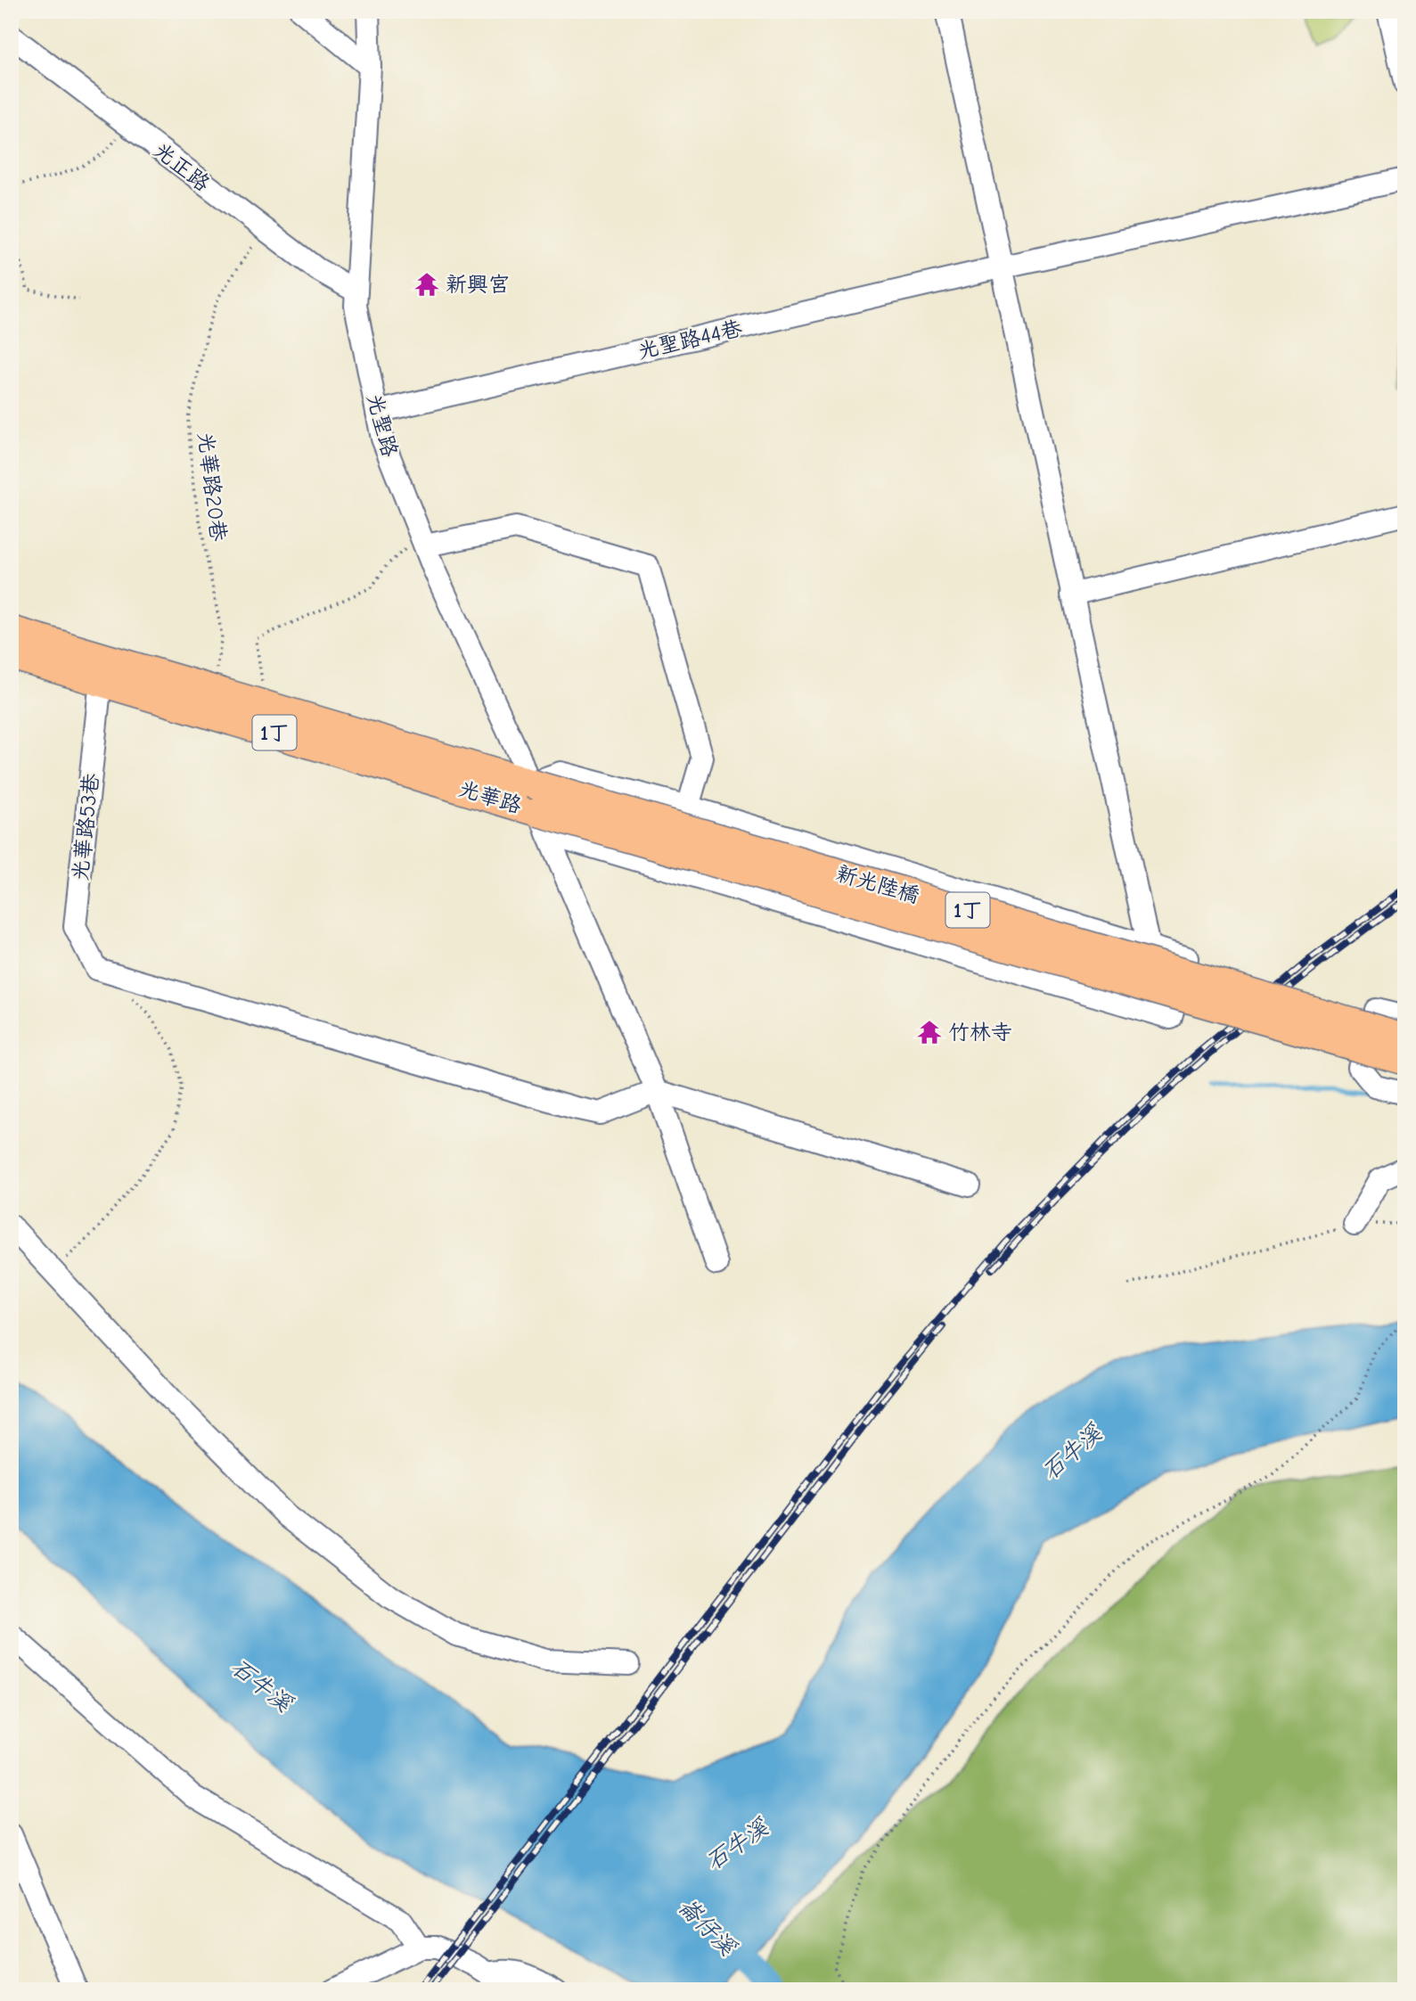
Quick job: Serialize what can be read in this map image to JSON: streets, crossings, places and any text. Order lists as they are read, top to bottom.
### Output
{
  "streets": {
    "main road": ["1丁", "光華路", "新光陸橋"],
    "street": [
      "光正路",
      "光聖路44巷",
      "光聖路",
      "光華路53巷"
    ],
    "path": ["光華路20巷"]
  },
  "crossings": [
    ["光正路", "光聖路"],
    ["光正路", "光華路20巷"],
    ["光聖路44巷", "光聖路"],
    ["光聖路", "光華路"],
    ["光聖路", "新光陸橋"],
    ["光華路20巷", "光華路"],
    ["光華路", "光華路53巷"],
    ["光華路", "新光陸橋"]
  ],
  "water": ["石牛溪", "崙仔溪"],
  "places": {
    "temple": ["新興宮", "竹林寺"]
  }
}
